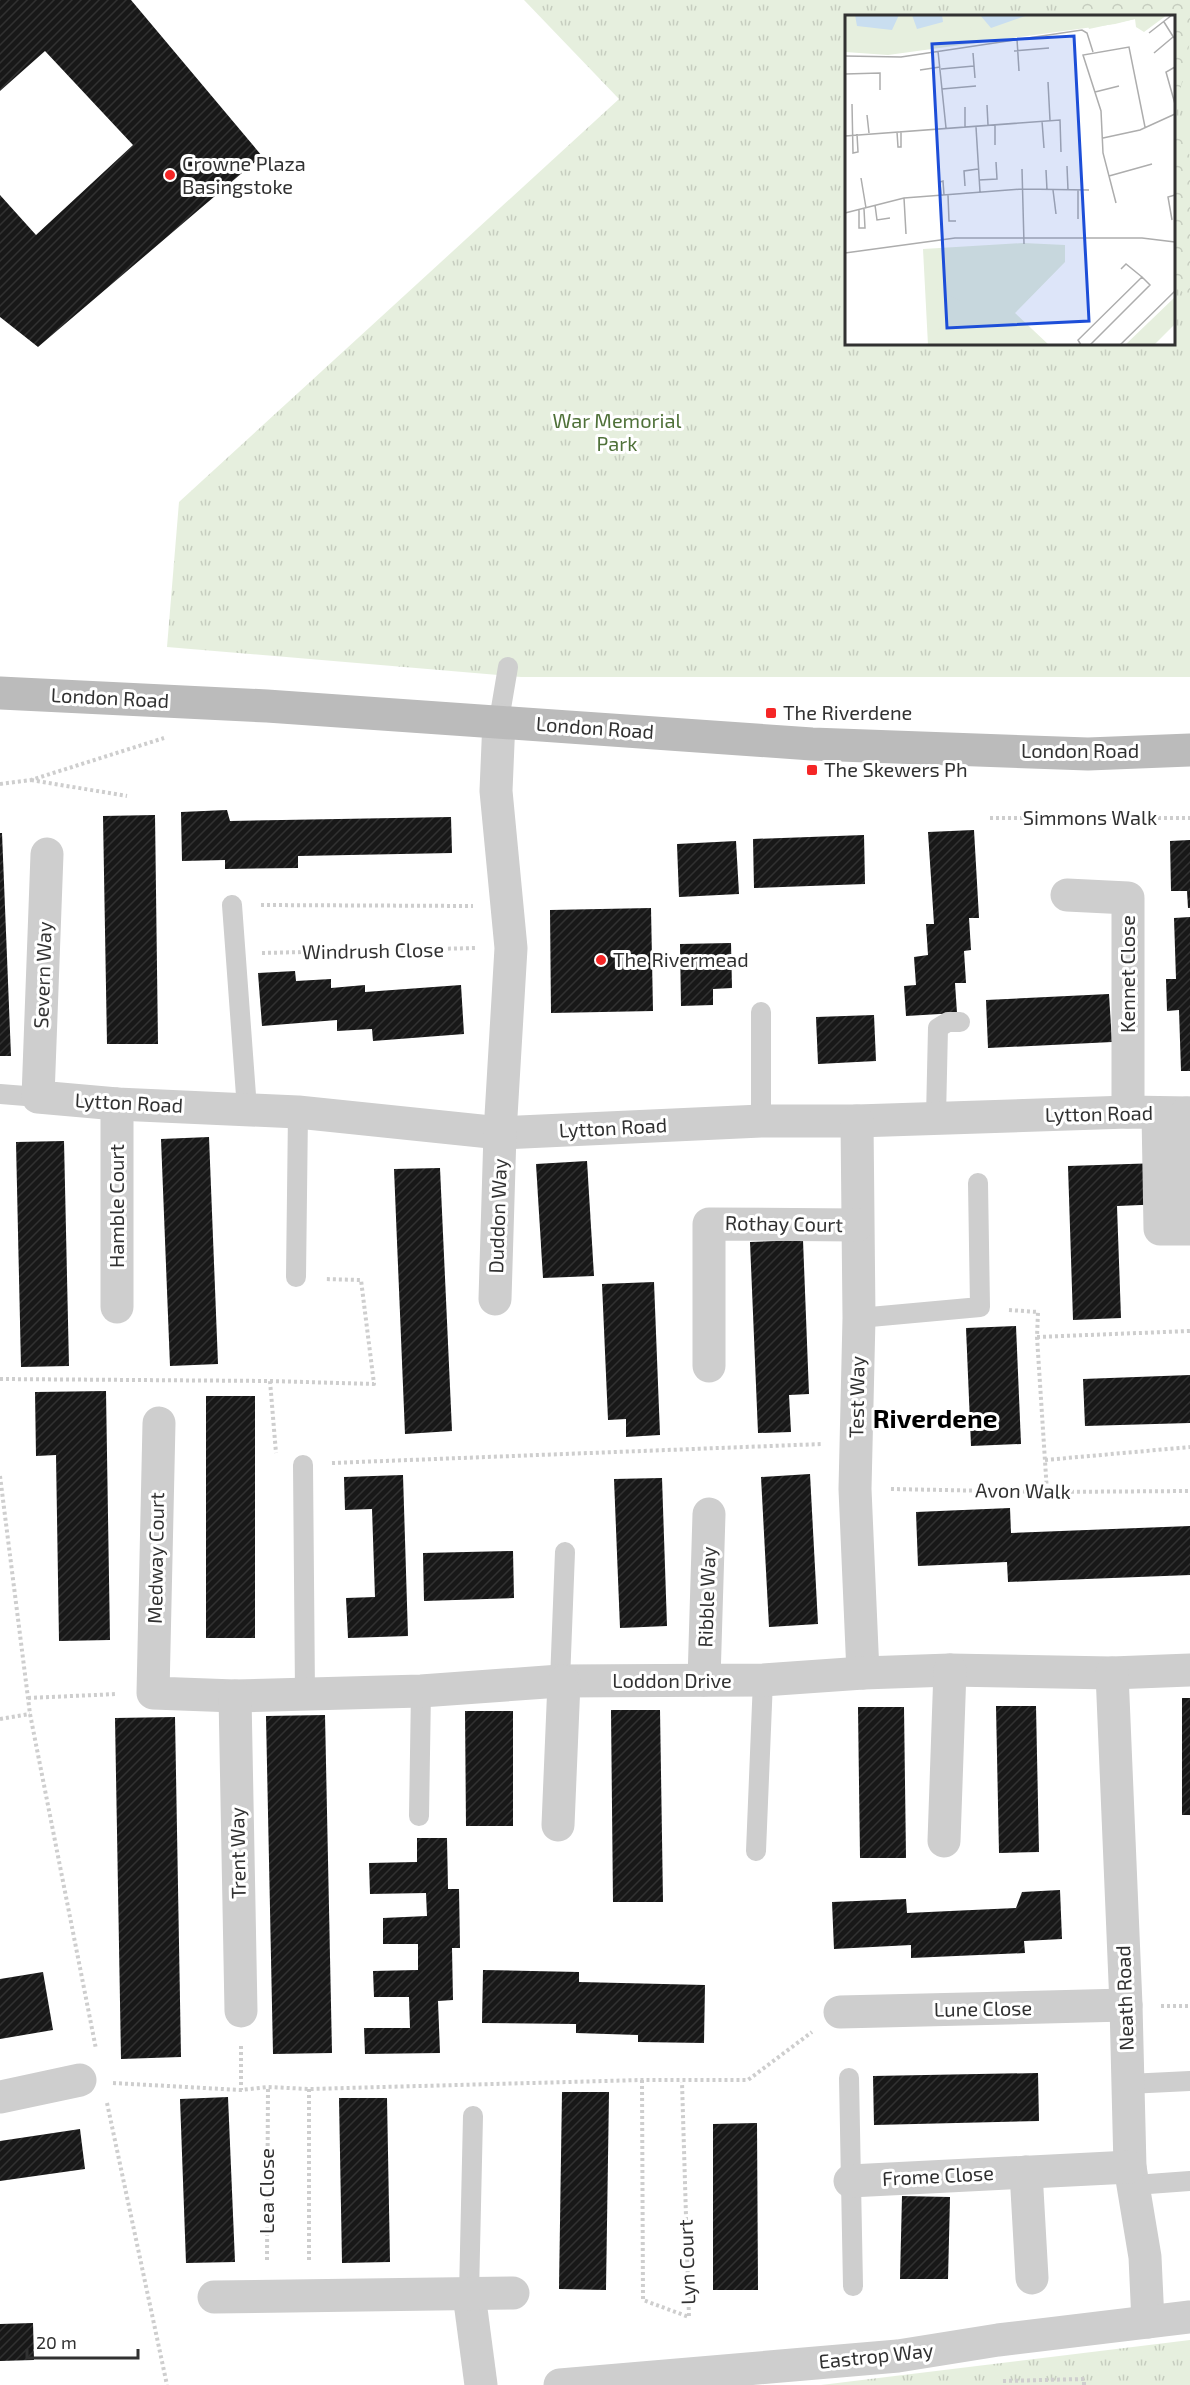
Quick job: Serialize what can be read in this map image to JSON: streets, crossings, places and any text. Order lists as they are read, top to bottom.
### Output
{
  "streets": {
    "street": [
      "London Road",
      "Kennet Close",
      "Severn Way",
      "Lytton Road",
      "Hamble Court",
      "Duddon Way",
      "Rothay Court",
      "Test Way",
      "Medway Court",
      "Ribble Way",
      "Loddon Drive",
      "Trent Way",
      "Neath Road",
      "Lune Close",
      "Frome Close",
      "Eastrop Way"
    ],
    "path": [
      "Simmons Walk",
      "Windrush Close",
      "Avon Walk",
      "Lea Close",
      "Lyn Court"
    ]
  },
  "crossings": [
    ["Kennet Close", "Lytton Road"],
    ["Severn Way", "Lytton Road"],
    ["Lytton Road", "Hamble Court"],
    ["Lytton Road", "Duddon Way"],
    ["Lytton Road", "Test Way"],
    ["Rothay Court", "Test Way"],
    ["Test Way", "Avon Walk"],
    ["Test Way", "Loddon Drive"],
    ["Medway Court", "Loddon Drive"],
    ["Ribble Way", "Loddon Drive"],
    ["Loddon Drive", "Trent Way"],
    ["Loddon Drive", "Neath Road"],
    ["Neath Road", "Lune Close"],
    ["Neath Road", "Frome Close"],
    ["Neath Road", "Eastrop Way"]
  ],
  "districts": ["Riverdene"],
  "parks": ["War Memorial Park"],
  "places": {
    "other": ["Crowne Plaza Basingstoke", "The Rivermead"],
    "transit": ["The Riverdene", "The Skewers Ph"]
  },
  "scale_bar": "20 m"
}
